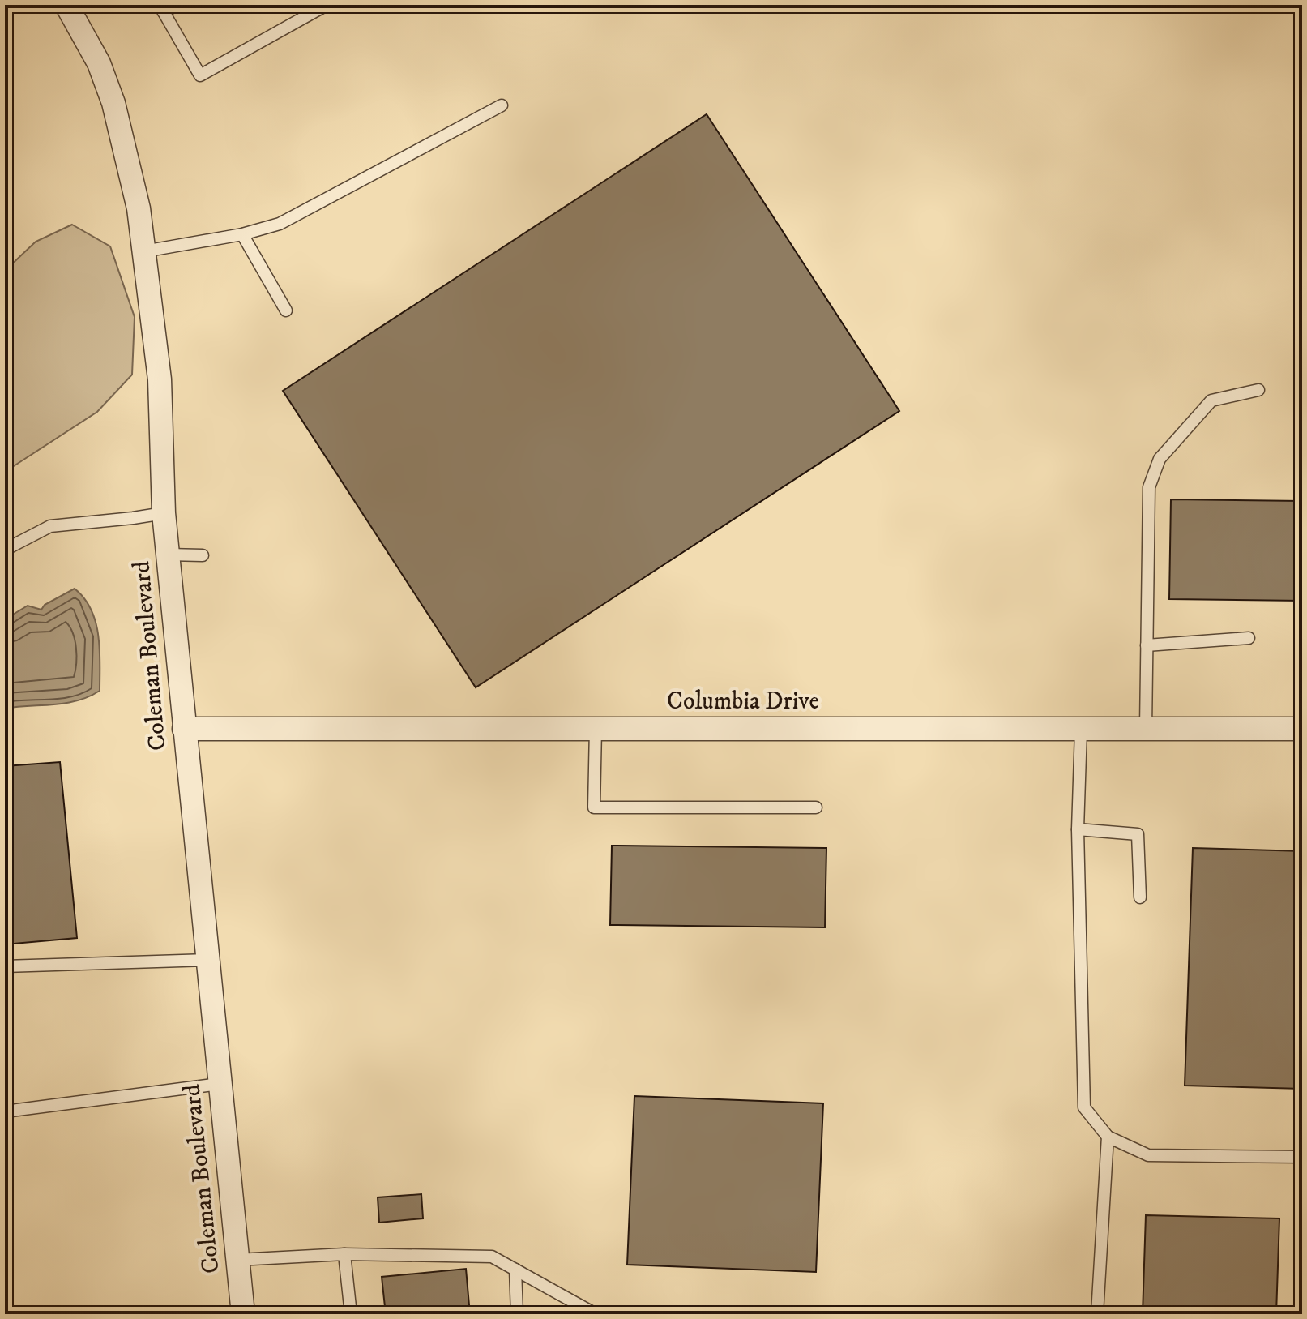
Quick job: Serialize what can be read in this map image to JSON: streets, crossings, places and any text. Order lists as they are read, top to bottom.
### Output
{
  "streets": {
    "street": ["Coleman Boulevard", "Columbia Drive"]
  },
  "crossings": [
    ["Coleman Boulevard", "Columbia Drive"]
  ]
}
